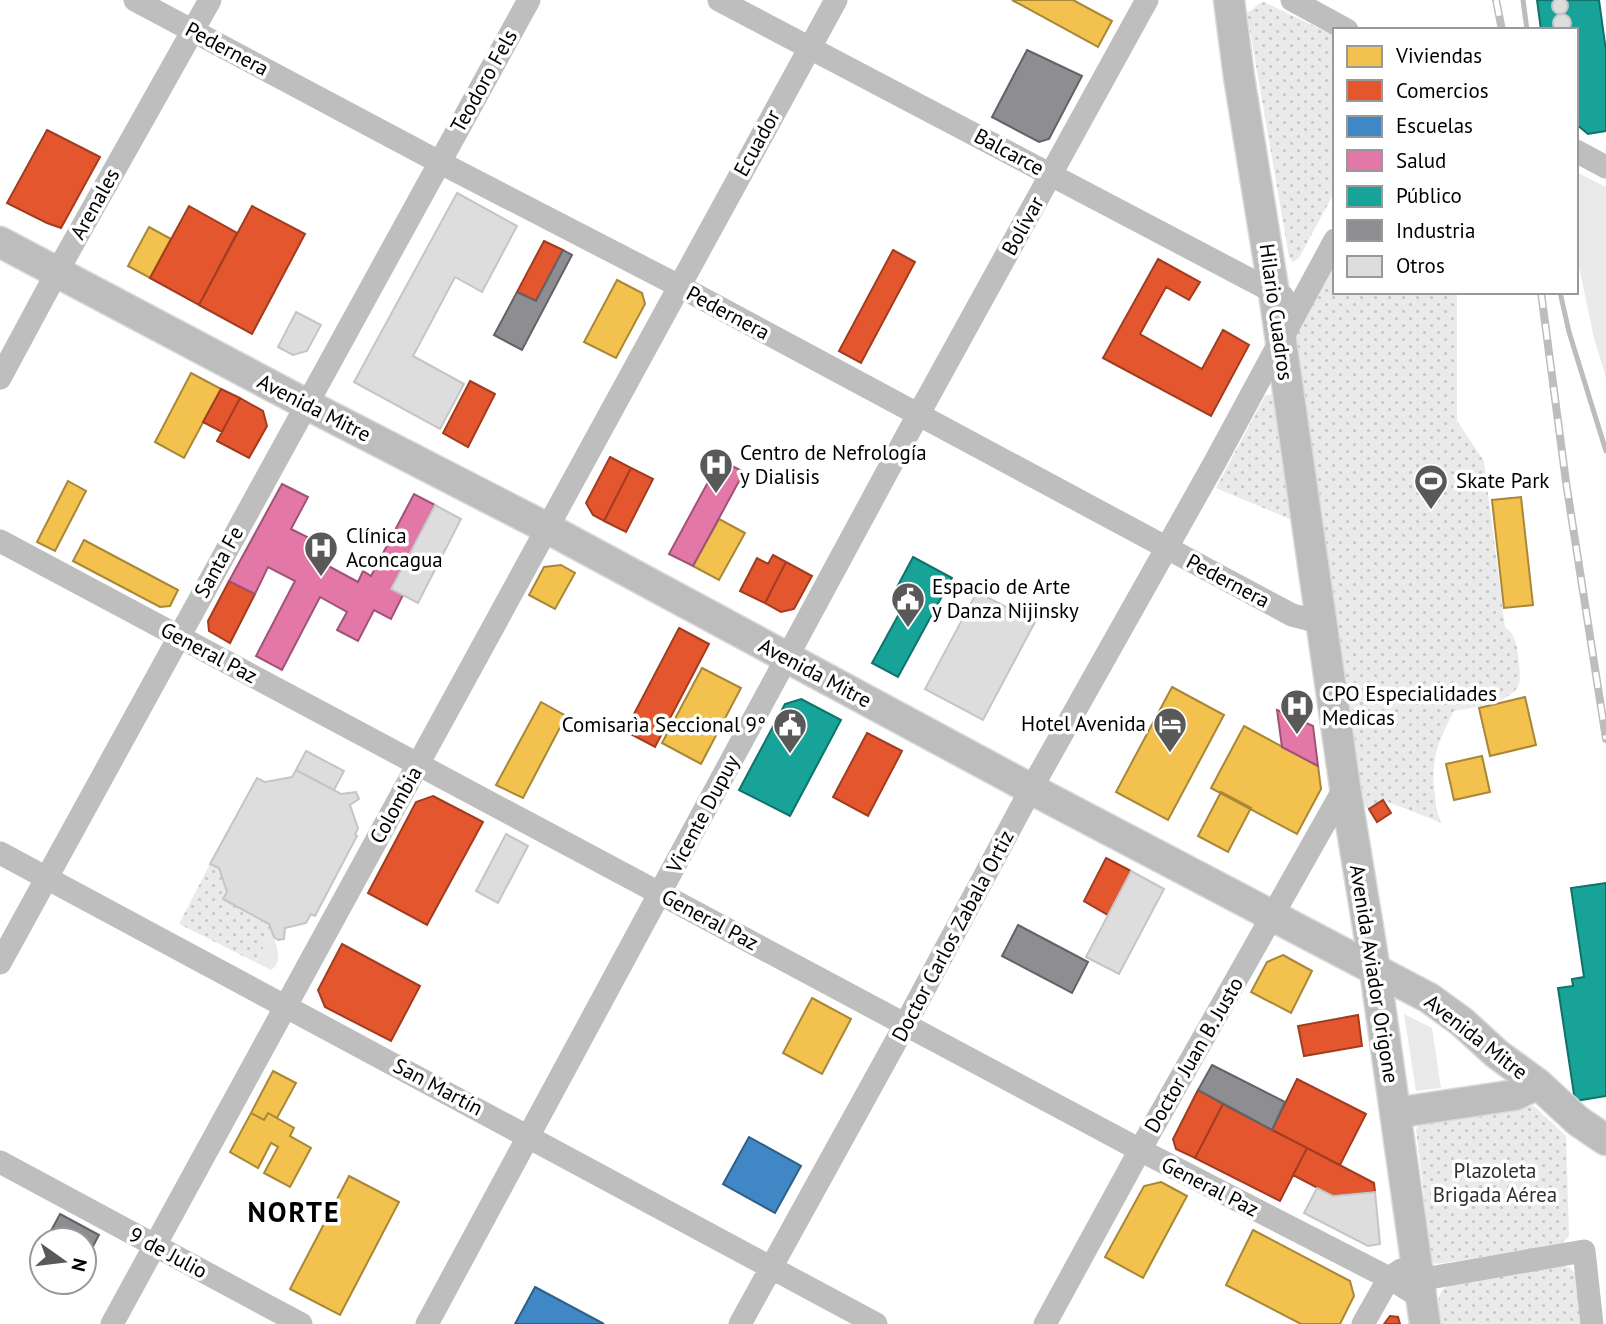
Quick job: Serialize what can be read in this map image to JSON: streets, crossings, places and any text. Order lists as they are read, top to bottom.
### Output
{
  "streets": {
    "main road": ["Hilario Cuadros", "Avenida Mitre", "Avenida Aviador Origone"],
    "street": [
      "Pedernera",
      "Teodoro Fels",
      "Ecuador",
      "Balcarce",
      "Arenales",
      "Bolívar",
      "Santa Fe",
      "General Paz",
      "Colombia",
      "Vicente Dupuy",
      "Doctor Carlos Zabala Ortiz",
      "Doctor Juan B. Justo",
      "San Martín",
      "9 de Julio"
    ]
  },
  "crossings": [
    ["Pedernera", "Teodoro Fels"],
    ["Pedernera", "Ecuador"],
    ["Pedernera", "Arenales"],
    ["Pedernera", "Bolívar"],
    ["Pedernera", "Hilario Cuadros"],
    ["Pedernera", "Santa Fe"],
    ["Pedernera", "Colombia"],
    ["Pedernera", "Vicente Dupuy"],
    ["Pedernera", "Doctor Carlos Zabala Ortiz"],
    ["Pedernera", "Avenida Aviador Origone"],
    ["Teodoro Fels", "Santa Fe"],
    ["Ecuador", "Balcarce"],
    ["Ecuador", "Colombia"],
    ["Balcarce", "Bolívar"],
    ["Balcarce", "Hilario Cuadros"],
    ["Arenales", "Avenida Mitre"],
    ["Bolívar", "Vicente Dupuy"],
    ["Hilario Cuadros", "Doctor Carlos Zabala Ortiz"],
    ["Hilario Cuadros", "Avenida Aviador Origone"],
    ["Avenida Mitre", "Santa Fe"],
    ["Avenida Mitre", "Colombia"],
    ["Avenida Mitre", "Vicente Dupuy"],
    ["Avenida Mitre", "Doctor Carlos Zabala Ortiz"],
    ["Avenida Mitre", "Avenida Aviador Origone"],
    ["Avenida Mitre", "Doctor Juan B. Justo"],
    ["Santa Fe", "General Paz"],
    ["Santa Fe", "San Martín"],
    ["General Paz", "Colombia"],
    ["General Paz", "Vicente Dupuy"],
    ["General Paz", "Doctor Carlos Zabala Ortiz"],
    ["General Paz", "Avenida Aviador Origone"],
    ["General Paz", "Doctor Juan B. Justo"],
    ["Colombia", "San Martín"],
    ["Colombia", "9 de Julio"],
    ["Vicente Dupuy", "San Martín"],
    ["Doctor Carlos Zabala Ortiz", "San Martín"],
    ["Avenida Aviador Origone", "Doctor Juan B. Justo"]
  ],
  "districts": ["NORTE"],
  "parks": ["Plazoleta Brigada Aérea"],
  "places": {
    "hospital": ["Centro de Nefrología y Dialisis", "Clínica Aconcagua", "CPO Especialidades Medicas"],
    "sports": ["Skate Park"],
    "public building": ["Espacio de Arte y Danza Nijinsky", "Comisarìa Seccional 9°"],
    "hotel": ["Hotel Avenida"]
  },
  "legend": [
    "Viviendas",
    "Comercios",
    "Escuelas",
    "Salud",
    "Público",
    "Industria",
    "Otros"
  ],
  "north": "right"
}
